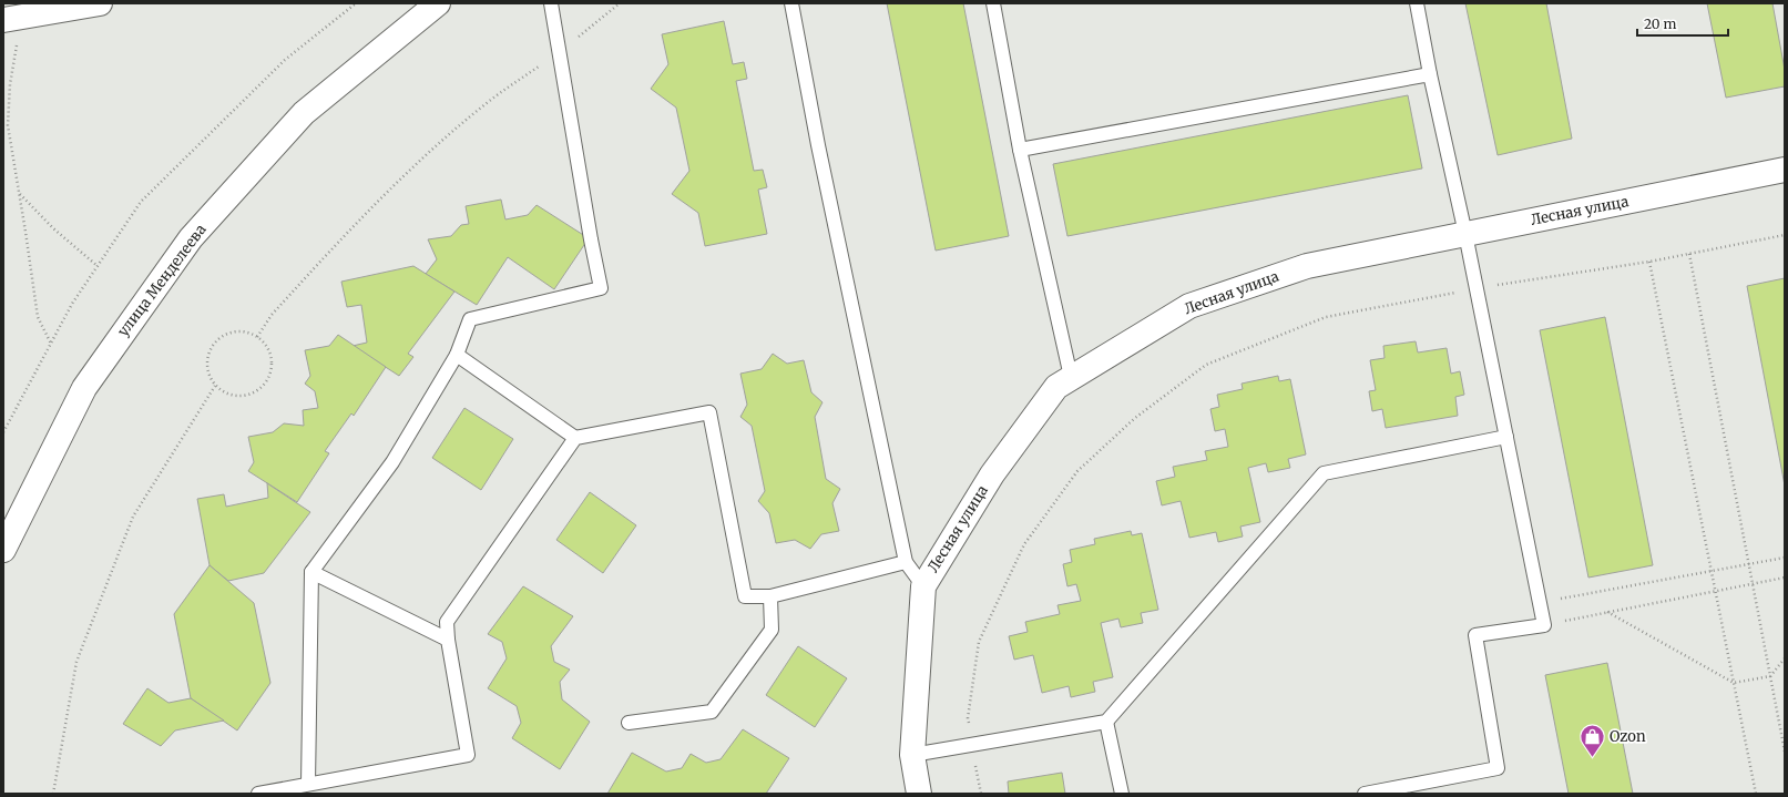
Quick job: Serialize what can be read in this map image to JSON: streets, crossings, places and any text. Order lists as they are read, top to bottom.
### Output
{
  "streets": {
    "street": ["Лесная улица", "улица Менделеева"]
  },
  "places": {
    "shop": ["Ozon"]
  },
  "scale_bar": "20 m"
}
